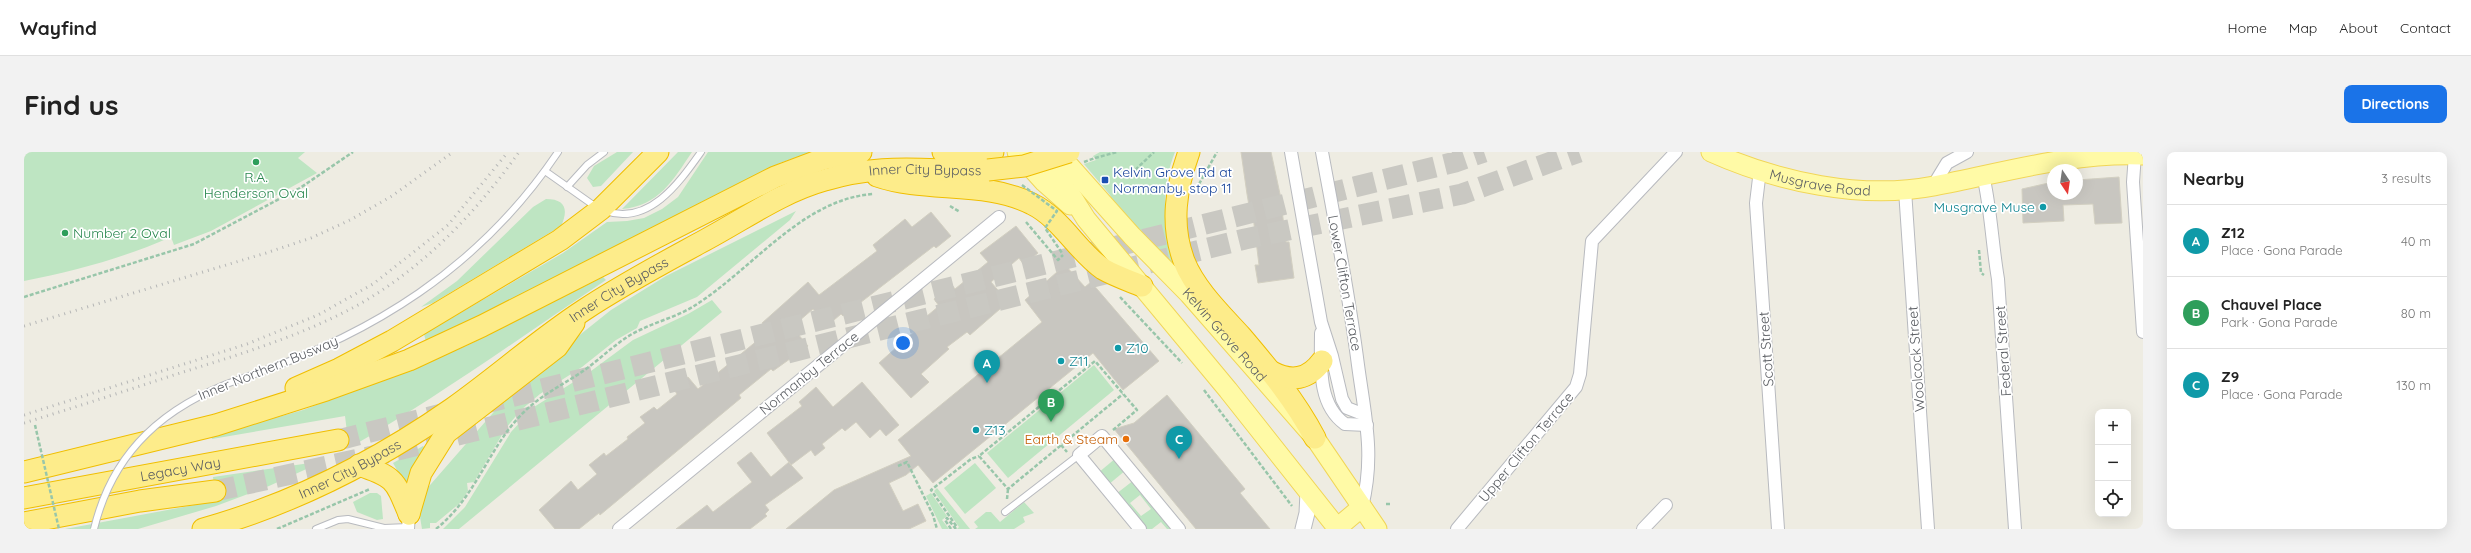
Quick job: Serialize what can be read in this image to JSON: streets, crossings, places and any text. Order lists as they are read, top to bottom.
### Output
{
  "streets": {
    "highway": ["Inner City Bypass", "Legacy Way"],
    "main road": ["Musgrave Road", "Kelvin Grove Road"],
    "street": [
      "Lower Clifton Terrace",
      "Scott Street",
      "Federal Street",
      "Woolcock Street",
      "Normanby Terrace",
      "Upper Clifton Terrace"
    ],
    "lane": ["Inner Northern Busway"]
  },
  "crossings": [
    ["Musgrave Road", "Scott Street"],
    ["Musgrave Road", "Federal Street"],
    ["Musgrave Road", "Woolcock Street"],
    ["Lower Clifton Terrace", "Kelvin Grove Road"]
  ],
  "places": {
    "other": [
      "R.A. Henderson Oval",
      "Musgrave Muse",
      "Number 2 Oval",
      "Z10",
      "Z11",
      "Z13",
      "Earth & Steam"
    ],
    "transit": ["Kelvin Grove Rd at Normanby, stop 11"]
  },
  "north": "bottom",
  "page": {
    "header": "Wayfind",
    "nav": [
      "Home",
      "Map",
      "About",
      "Contact"
    ],
    "buttons": "Directions",
    "title": "Find us",
    "heading": ["Nearby", "3 results"],
    "list": [
      {
        "mark": "A",
        "name": "Z12",
        "note": "Place · Gona Parade",
        "value": "40 m"
      },
      {
        "mark": "B",
        "name": "Chauvel Place",
        "note": "Park · Gona Parade",
        "value": "80 m"
      },
      {
        "mark": "C",
        "name": "Z9",
        "note": "Place · Gona Parade",
        "value": "130 m"
      }
    ],
    "pins": ["A", "B", "C"],
    "map_buttons": ["+", "−"]
  }
}
